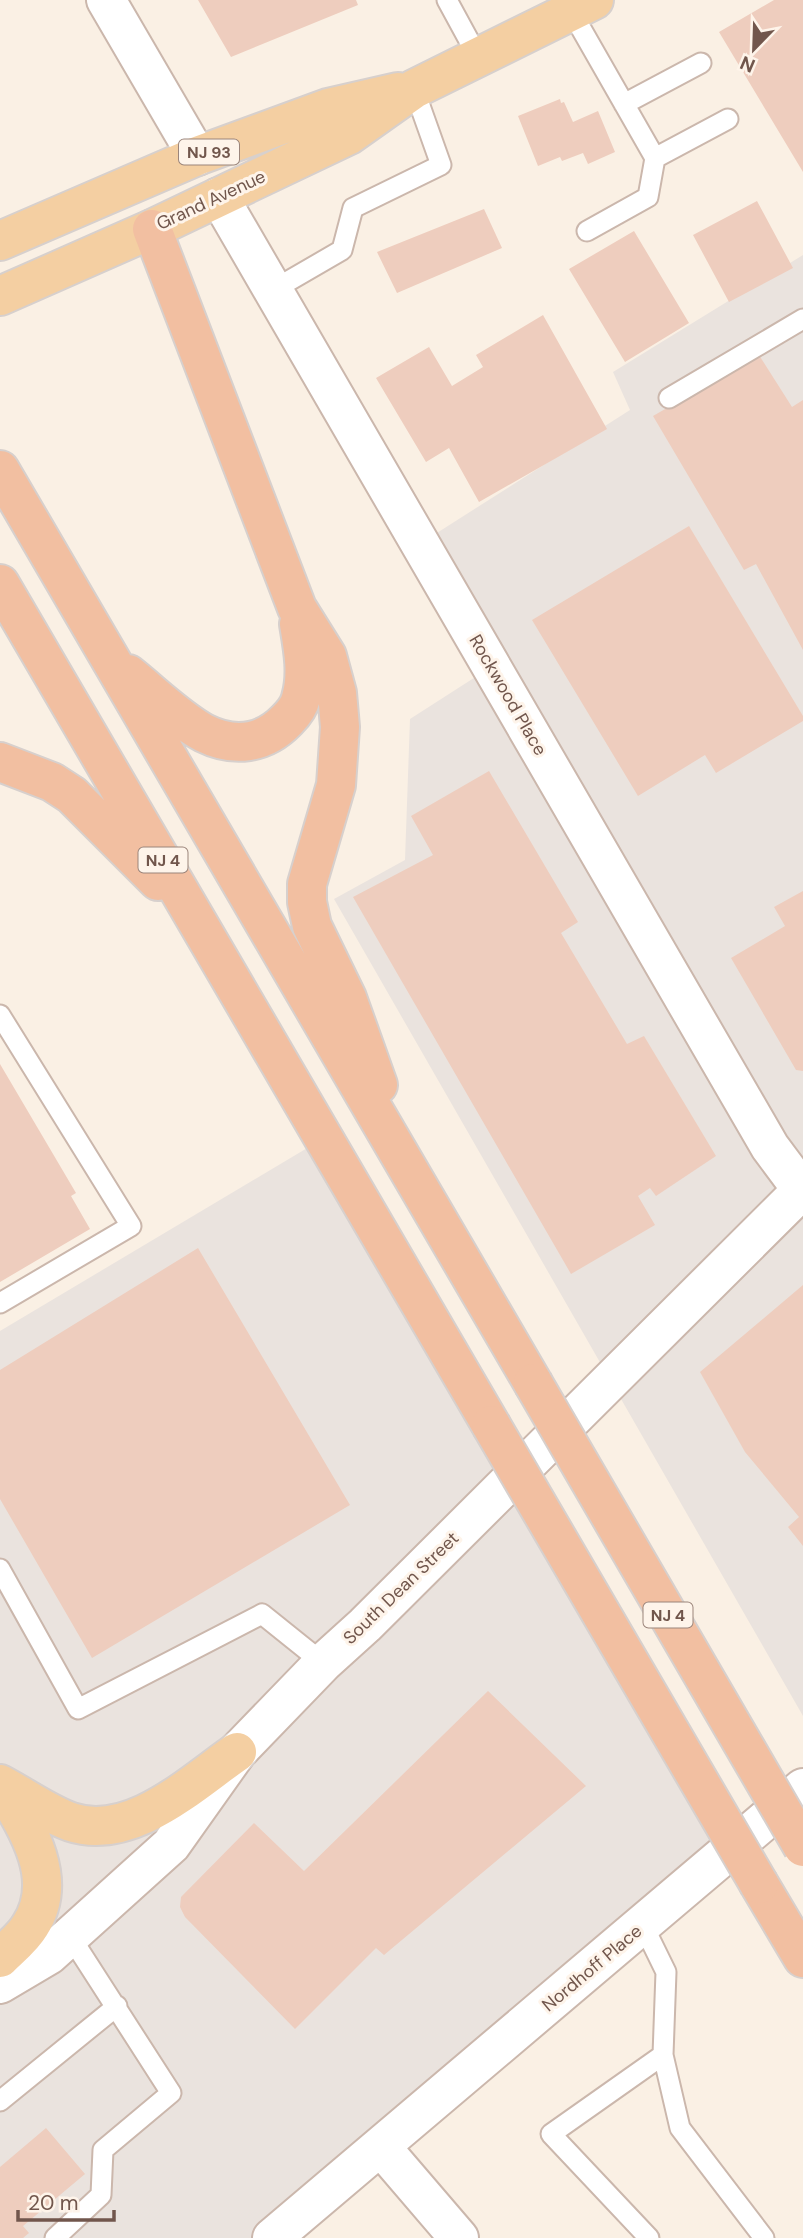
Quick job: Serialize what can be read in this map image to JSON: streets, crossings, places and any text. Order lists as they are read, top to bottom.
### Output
{
  "streets": {
    "highway": ["NJ 4"],
    "main road": ["NJ 93", "Grand Avenue"],
    "street": ["Rockwood Place", "South Dean Street", "Nordhoff Place"]
  },
  "crossings": [
    ["Grand Avenue", "Rockwood Place"],
    ["Rockwood Place", "South Dean Street"]
  ],
  "scale_bar": "20 m",
  "north": "bottom left"
}
